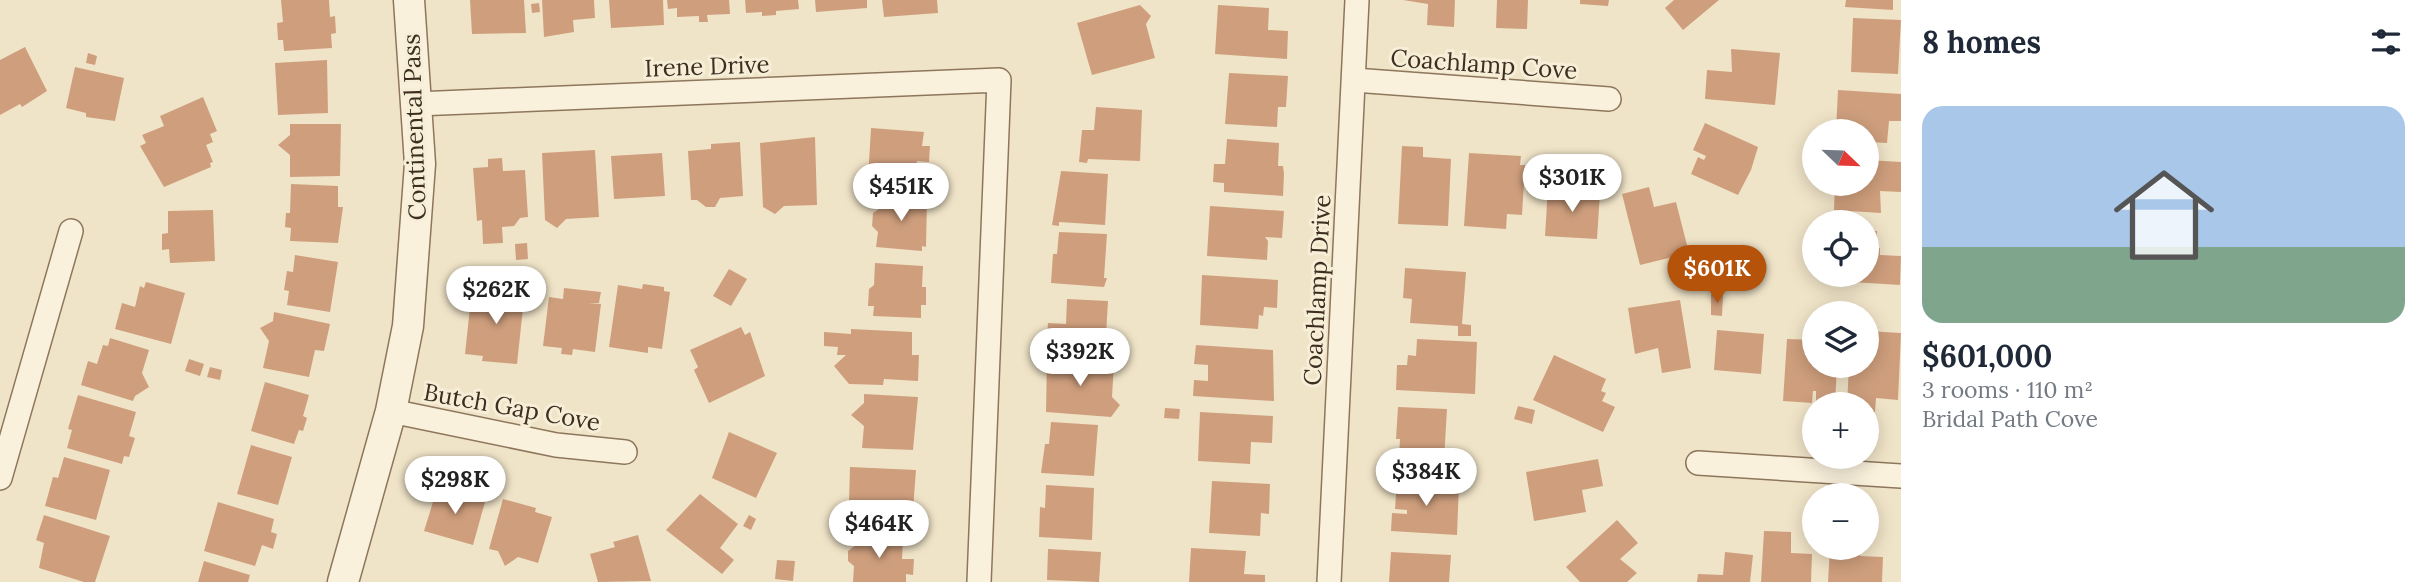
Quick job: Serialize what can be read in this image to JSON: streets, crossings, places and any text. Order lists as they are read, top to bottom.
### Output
{
  "streets": {
    "street": [
      "Coachlamp Cove",
      "Irene Drive",
      "Continental Pass",
      "Coachlamp Drive",
      "Butch Gap Cove"
    ]
  },
  "crossings": [
    ["Coachlamp Cove", "Coachlamp Drive"],
    ["Irene Drive", "Continental Pass"],
    ["Continental Pass", "Butch Gap Cove"]
  ],
  "north": "bottom right",
  "page": {
    "heading": "8 homes",
    "list": [
      {
        "name": "$601,000",
        "note": "3 rooms · 110 m² · Bridal Path Cove"
      }
    ],
    "map_buttons": ["+", "−"],
    "price": [
      "$301K",
      "$451K",
      "$601K",
      "$262K",
      "$392K",
      "$384K",
      "$298K",
      "$464K"
    ]
  }
}
